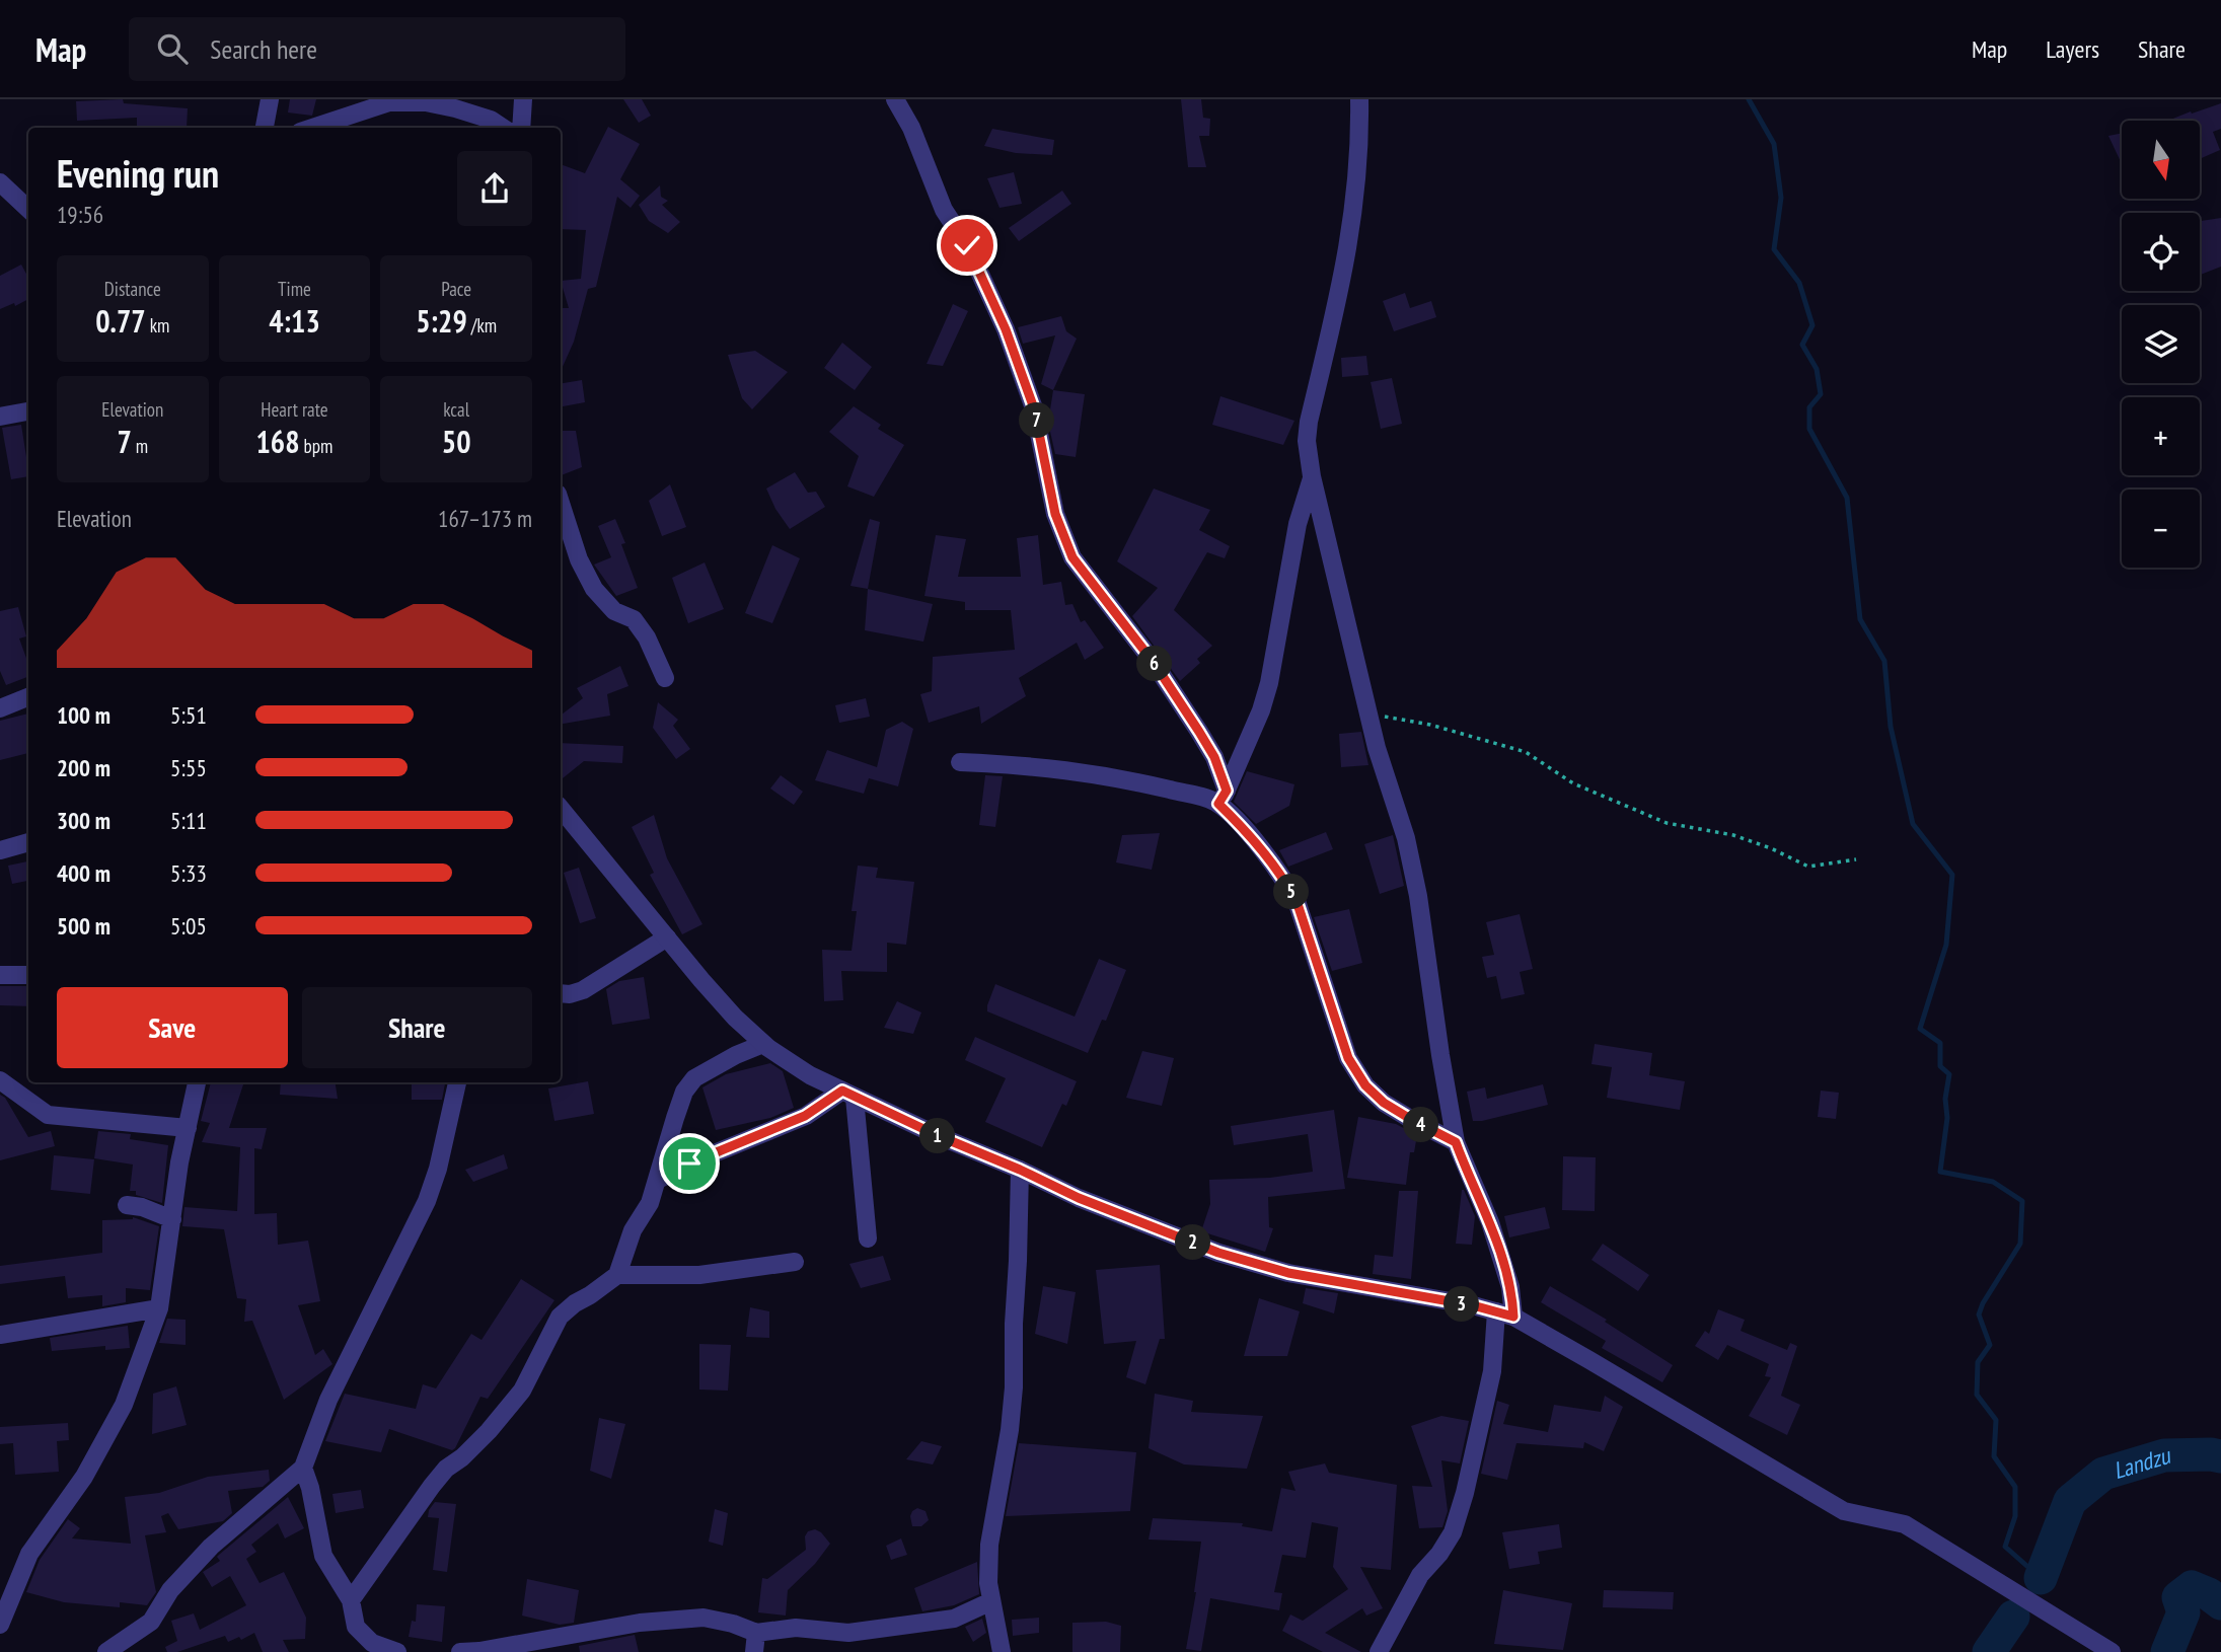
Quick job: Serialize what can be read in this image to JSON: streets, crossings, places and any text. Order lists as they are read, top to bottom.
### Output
{
  "water": ["Landzu"],
  "north": "bottom",
  "page": {
    "header": "Map",
    "search": "Search here",
    "nav": ["Map", "Layers", "Share"],
    "map_buttons": ["+", "−"],
    "heading": ["Evening run", "19:56"],
    "stats": [
      ["Distance", "0.77 km"],
      ["Time", "4:13"],
      ["Pace", "5:29 /km"],
      ["Elevation", "7 m"],
      ["Heart rate", "168 bpm"],
      ["kcal", "50"]
    ],
    "pins": [
      "7",
      "6",
      "5",
      "4",
      "1",
      "2",
      "3"
    ],
    "chart": ["Elevation", "167–173 m"],
    "list": [
      {
        "name": "100 m",
        "note": "5:51"
      },
      {
        "name": "200 m",
        "note": "5:55"
      },
      {
        "name": "300 m",
        "note": "5:11"
      },
      {
        "name": "400 m",
        "note": "5:33"
      },
      {
        "name": "500 m",
        "note": "5:05"
      }
    ],
    "buttons": ["Save", "Share"]
  }
}
